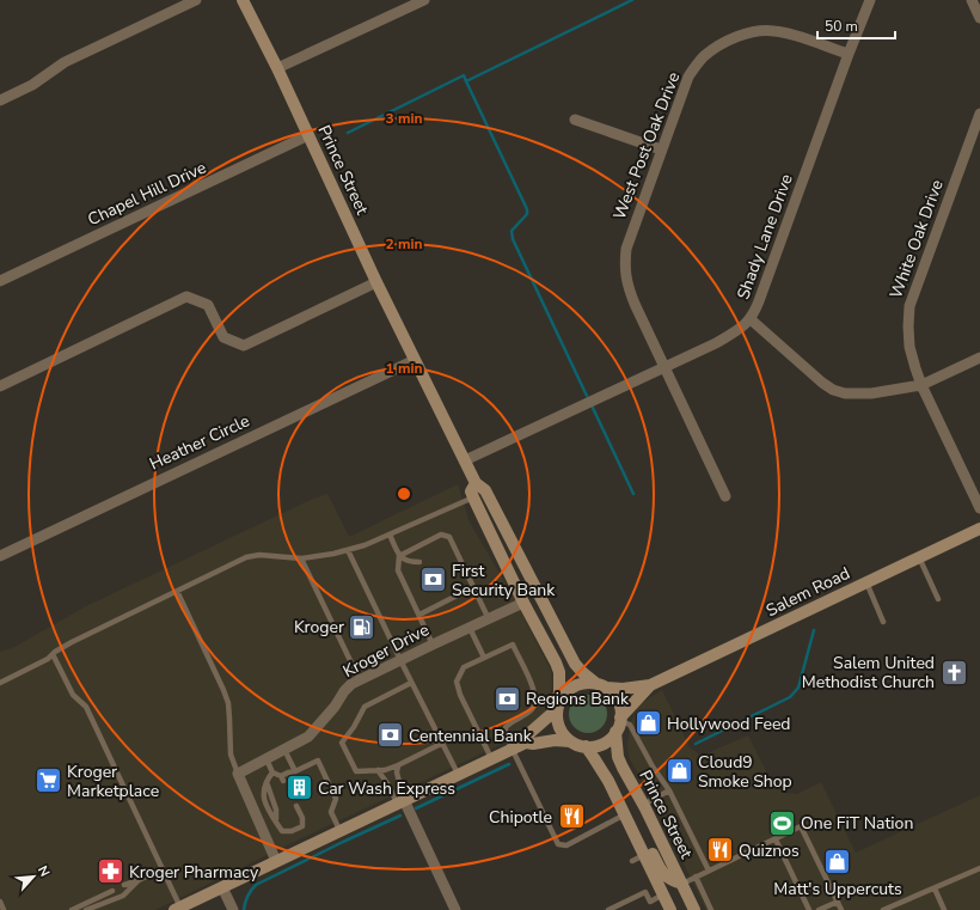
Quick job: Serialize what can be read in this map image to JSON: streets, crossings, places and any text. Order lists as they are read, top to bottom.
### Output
{
  "streets": {
    "main road": ["Prince Street", "Salem Road"],
    "street": [
      "West Post Oak Drive",
      "Chapel Hill Drive",
      "Shady Lane Drive",
      "White Oak Drive",
      "Heather Circle",
      "Kroger Drive"
    ]
  },
  "crossings": [
    ["West Post Oak Drive", "Shady Lane Drive"],
    ["Prince Street", "Chapel Hill Drive"],
    ["Prince Street", "Shady Lane Drive"],
    ["Prince Street", "Heather Circle"],
    ["Prince Street", "Salem Road"]
  ],
  "places": {
    "bank": ["First Security Bank", "Regions Bank", "Centennial Bank"],
    "fuel station": ["Kroger"],
    "church": ["Salem United Methodist Church"],
    "shop": ["Hollywood Feed", "Cloud9 Smoke Shop", "Matt's Uppercuts"],
    "supermarket": ["Kroger Marketplace"],
    "building": ["Car Wash Express"],
    "restaurant": ["Chipotle", "Quiznos"],
    "sports": ["One FiT Nation"],
    "pharmacy": ["Kroger Pharmacy"]
  },
  "scale_bar": "50 m",
  "north": "top right",
  "rings": ["3 min", "2 min", "1 min"]
}
